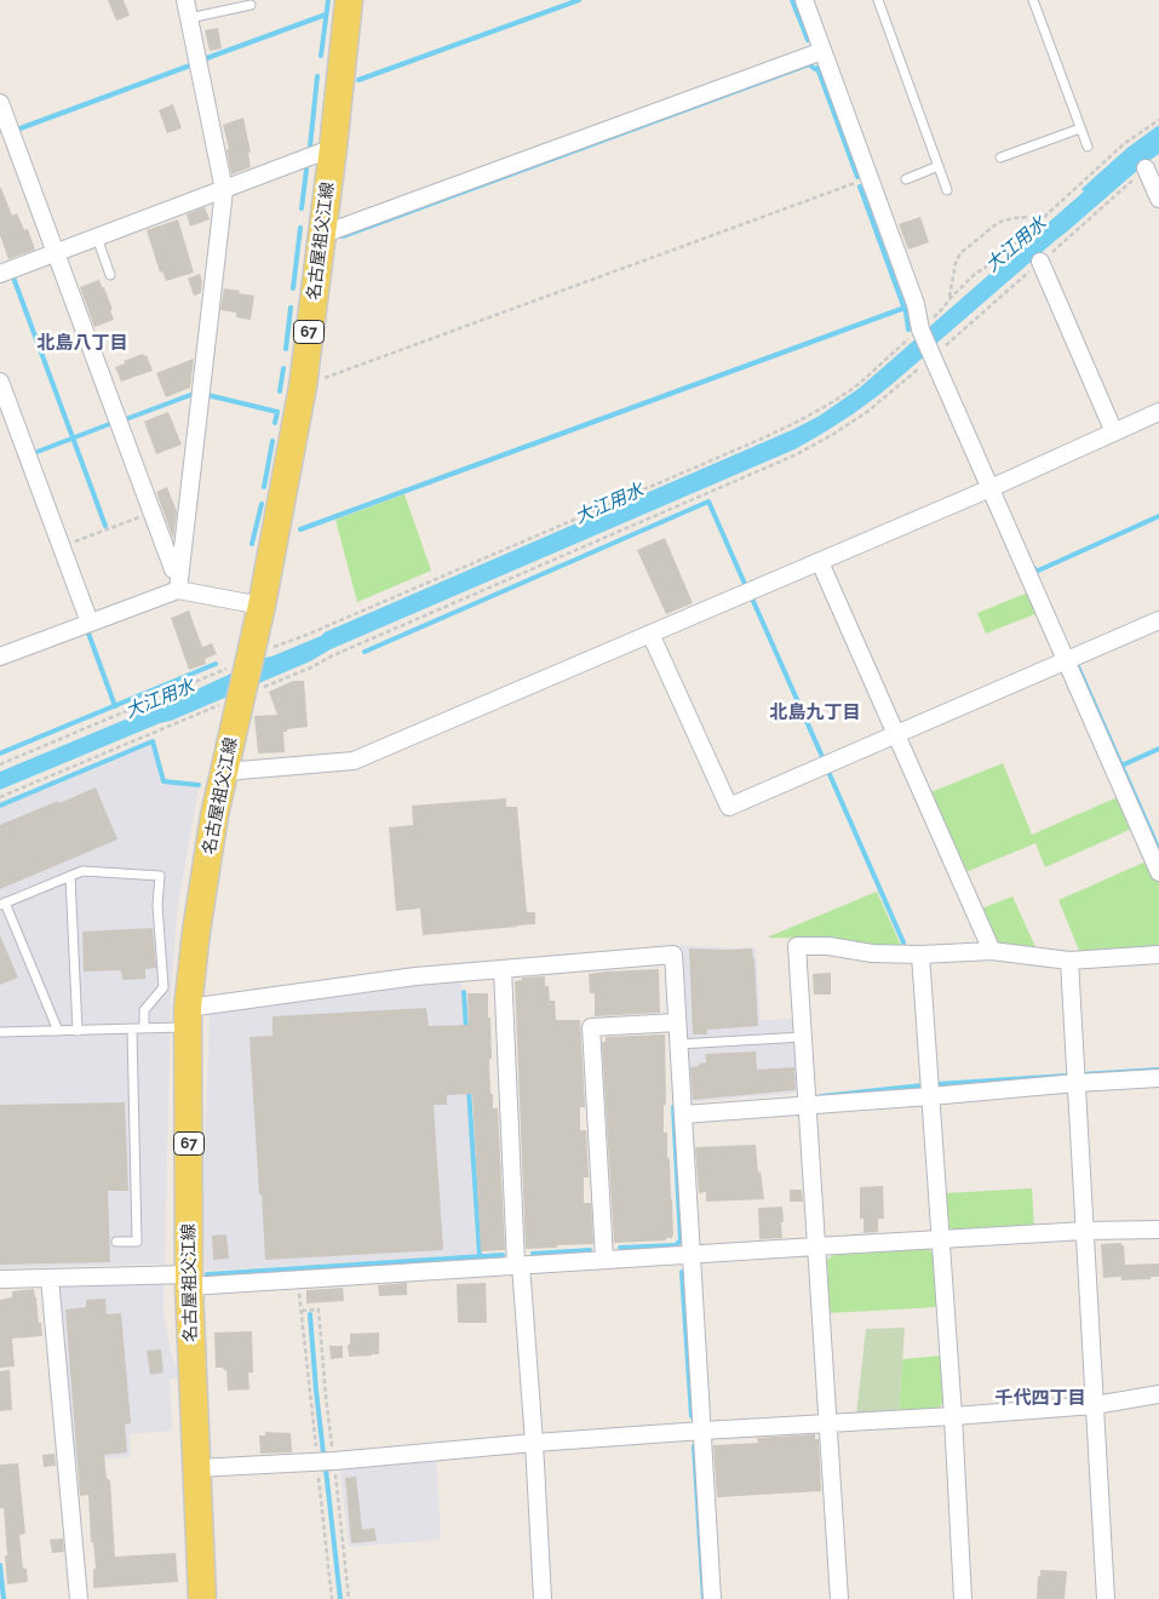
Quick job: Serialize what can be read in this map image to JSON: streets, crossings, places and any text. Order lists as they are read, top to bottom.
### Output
{
  "streets": {
    "main road": ["名古屋祖父江線", "67"]
  },
  "districts": ["北島八丁目", "北島九丁目", "千代四丁目"],
  "water": ["大江用水"]
}
